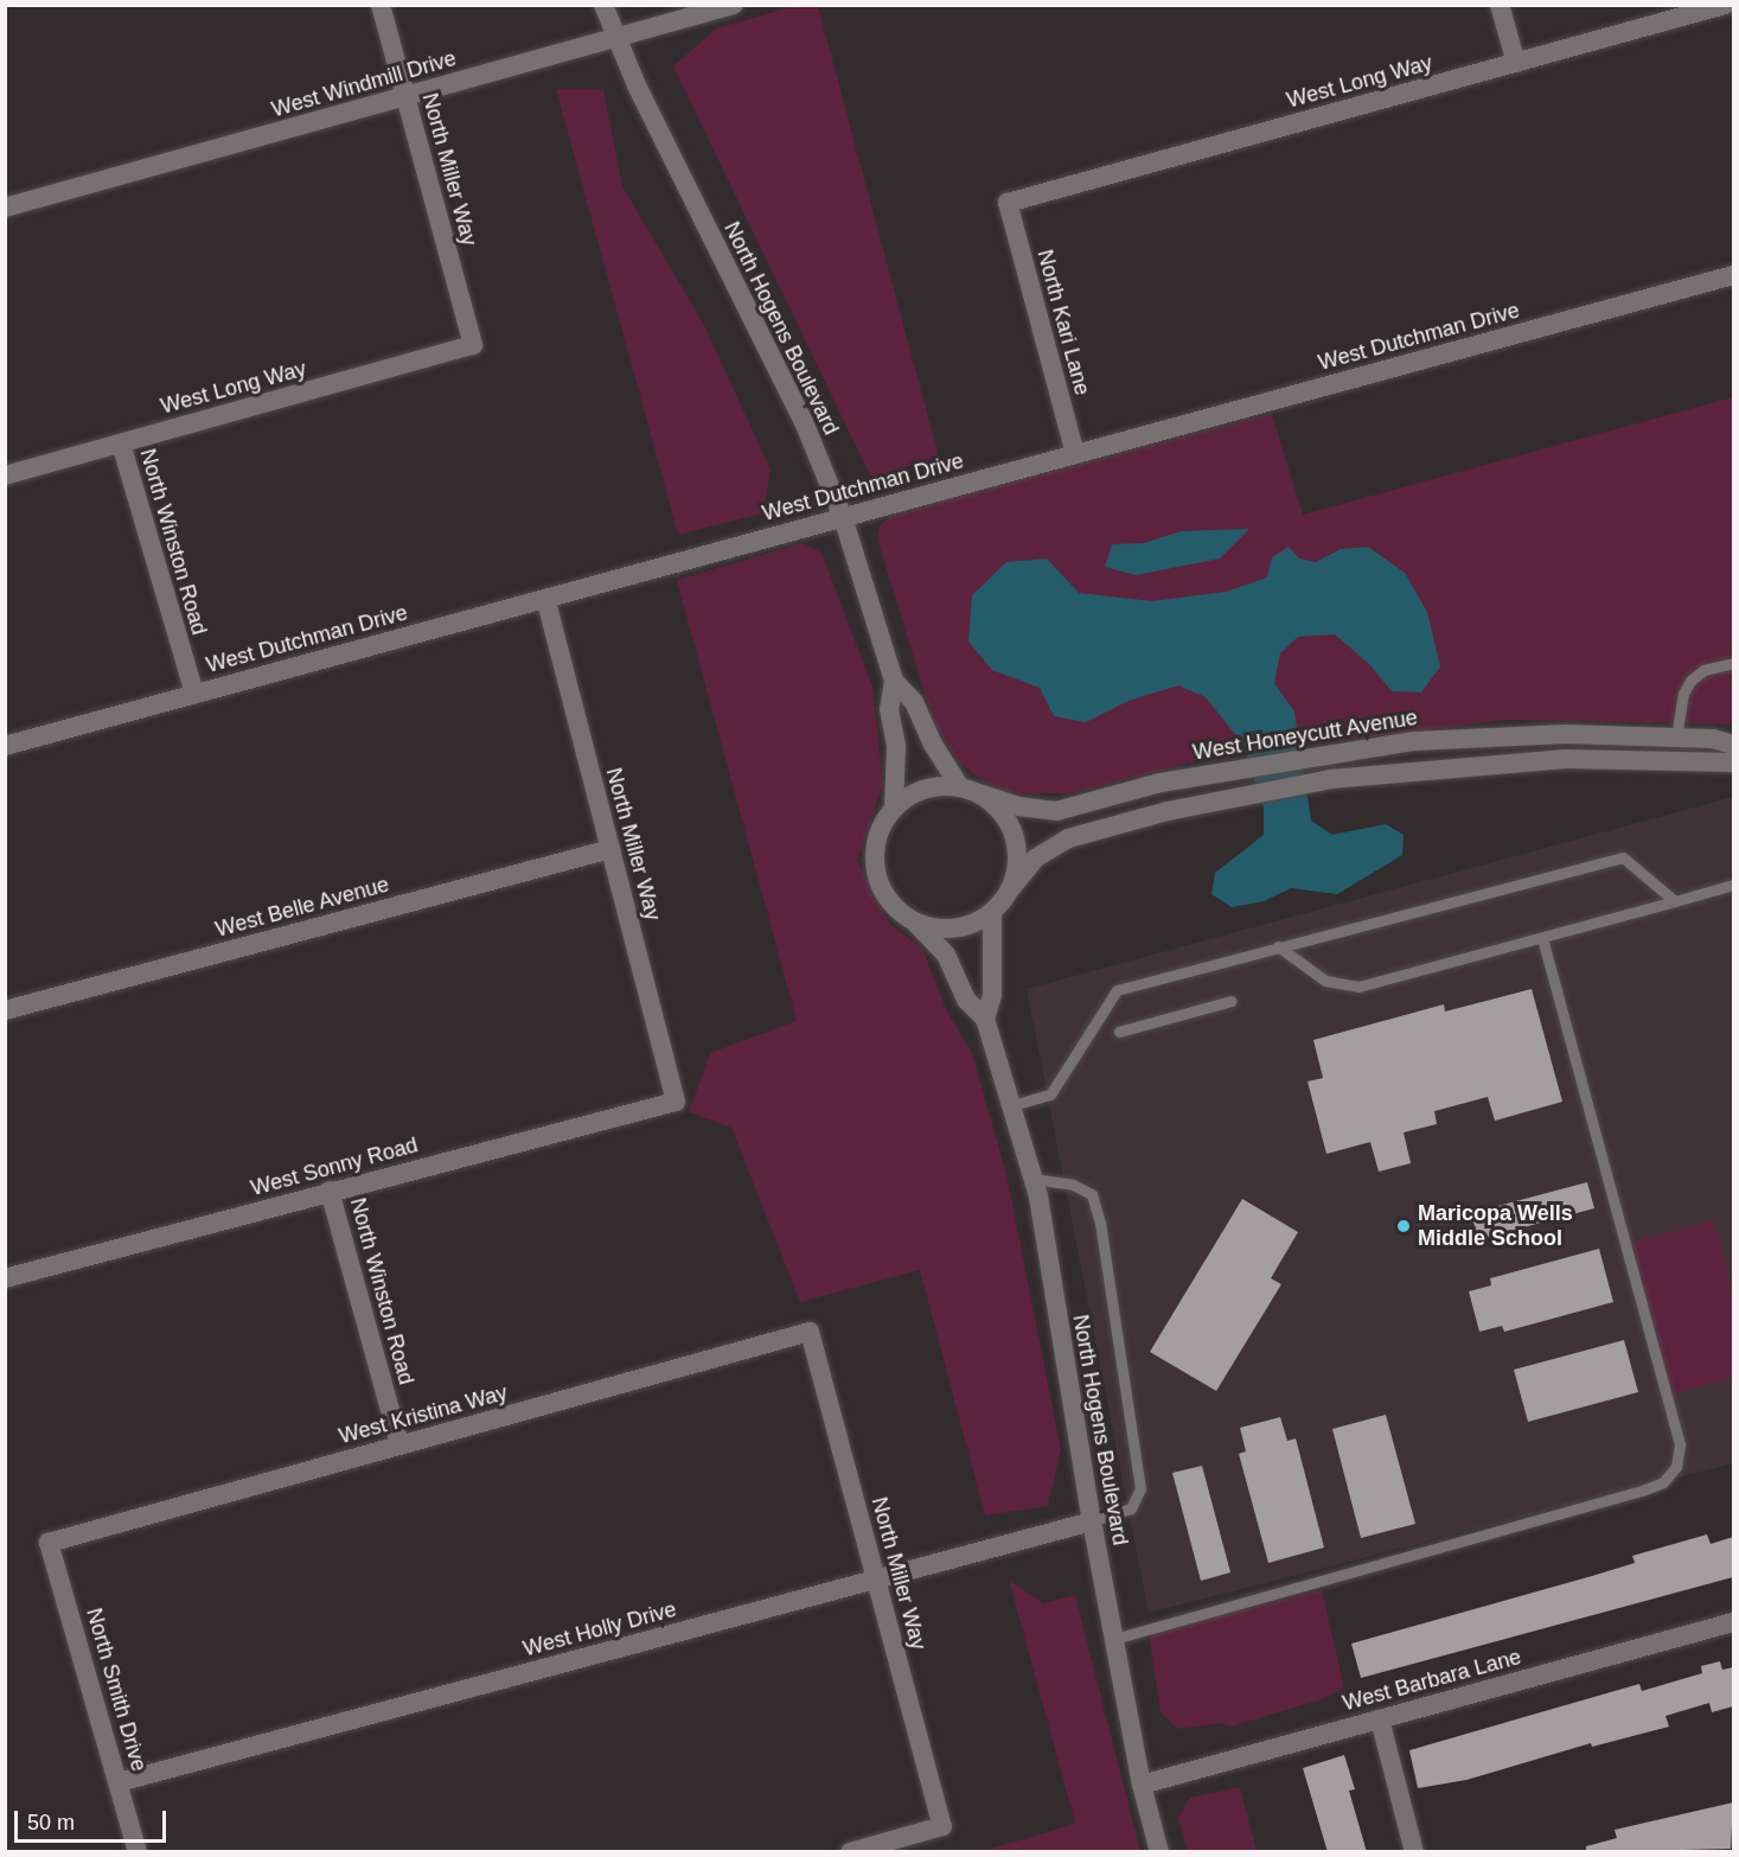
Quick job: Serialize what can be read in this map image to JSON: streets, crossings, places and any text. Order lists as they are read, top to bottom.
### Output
{
  "streets": {
    "street": [
      "West Long Way",
      "West Windmill Drive",
      "North Miller Way",
      "North Kari Lane",
      "North Hogens Boulevard",
      "West Dutchman Drive",
      "North Winston Road",
      "West Honeycutt Avenue",
      "West Belle Avenue",
      "West Sonny Road",
      "West Kristina Way",
      "West Holly Drive",
      "West Barbara Lane",
      "North Smith Drive"
    ]
  },
  "crossings": [
    ["West Long Way", "North Miller Way"],
    ["West Long Way", "North Kari Lane"],
    ["West Long Way", "North Winston Road"],
    ["West Windmill Drive", "North Miller Way"],
    ["West Windmill Drive", "North Hogens Boulevard"],
    ["North Miller Way", "West Dutchman Drive"],
    ["North Miller Way", "West Belle Avenue"],
    ["North Miller Way", "West Sonny Road"],
    ["North Miller Way", "West Kristina Way"],
    ["North Miller Way", "West Holly Drive"],
    ["North Kari Lane", "West Dutchman Drive"],
    ["North Hogens Boulevard", "West Dutchman Drive"],
    ["North Hogens Boulevard", "West Honeycutt Avenue"],
    ["North Hogens Boulevard", "West Holly Drive"],
    ["North Hogens Boulevard", "West Barbara Lane"],
    ["West Dutchman Drive", "North Winston Road"],
    ["North Winston Road", "West Sonny Road"],
    ["North Winston Road", "West Kristina Way"],
    ["West Kristina Way", "North Smith Drive"],
    ["West Holly Drive", "North Smith Drive"]
  ],
  "places": ["Maricopa Wells Middle School"],
  "scale_bar": "50 m"
}
